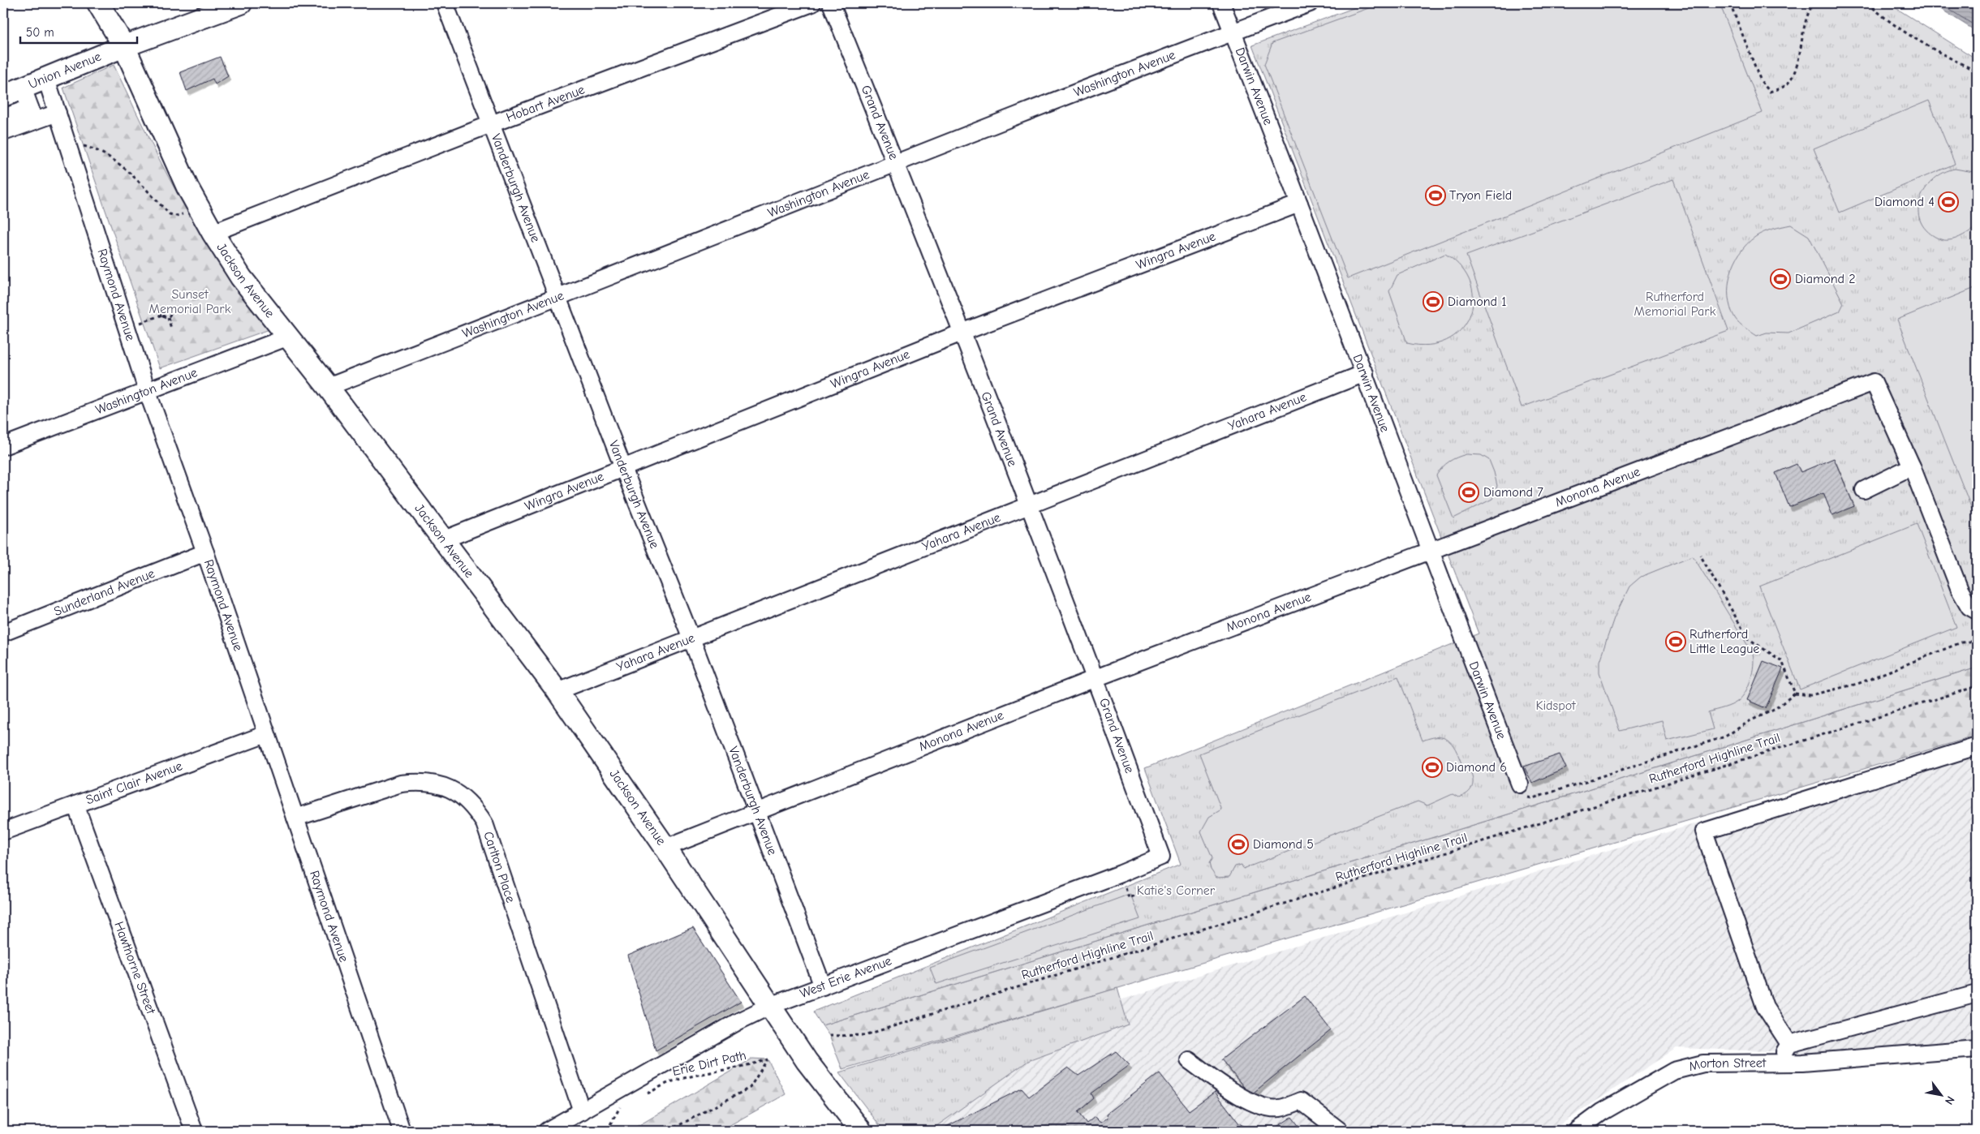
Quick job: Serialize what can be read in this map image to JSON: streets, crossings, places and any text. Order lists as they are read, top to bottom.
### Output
{
  "streets": {
    "main road": ["Union Avenue", "Jackson Avenue"],
    "street": [
      "Washington Avenue",
      "Darwin Avenue",
      "Hobart Avenue",
      "Grand Avenue",
      "Vanderburgh Avenue",
      "Wingra Avenue",
      "Raymond Avenue",
      "Yahara Avenue",
      "Monona Avenue",
      "Sunderland Avenue",
      "Saint Clair Avenue",
      "Carlton Place",
      "Hawthorne Street",
      "West Erie Avenue",
      "Morton Street"
    ],
    "path": ["Rutherford Highline Trail", "Erie Dirt Path"]
  },
  "crossings": [
    ["Union Avenue", "Jackson Avenue"],
    ["Union Avenue", "Raymond Avenue"],
    ["Washington Avenue", "Darwin Avenue"],
    ["Washington Avenue", "Grand Avenue"],
    ["Washington Avenue", "Vanderburgh Avenue"],
    ["Washington Avenue", "Jackson Avenue"],
    ["Washington Avenue", "Raymond Avenue"],
    ["Darwin Avenue", "Wingra Avenue"],
    ["Darwin Avenue", "Yahara Avenue"],
    ["Darwin Avenue", "Monona Avenue"],
    ["Hobart Avenue", "Vanderburgh Avenue"],
    ["Hobart Avenue", "Jackson Avenue"],
    ["Grand Avenue", "Wingra Avenue"],
    ["Grand Avenue", "Yahara Avenue"],
    ["Grand Avenue", "Monona Avenue"],
    ["Grand Avenue", "West Erie Avenue"],
    ["Vanderburgh Avenue", "Wingra Avenue"],
    ["Vanderburgh Avenue", "Yahara Avenue"],
    ["Vanderburgh Avenue", "Monona Avenue"],
    ["Vanderburgh Avenue", "West Erie Avenue"],
    ["Wingra Avenue", "Jackson Avenue"],
    ["Jackson Avenue", "Yahara Avenue"],
    ["Jackson Avenue", "Monona Avenue"],
    ["Jackson Avenue", "West Erie Avenue"],
    ["Raymond Avenue", "Sunderland Avenue"],
    ["Raymond Avenue", "Saint Clair Avenue"],
    ["Raymond Avenue", "Carlton Place"],
    ["Saint Clair Avenue", "Hawthorne Street"],
    ["Carlton Place", "West Erie Avenue"]
  ],
  "parks": [
    "Sunset Memorial Park",
    "Rutherford Memorial Park",
    "Kidspot",
    "Katie's Corner"
  ],
  "places": {
    "sports": [
      "Tryon Field",
      "Diamond 4",
      "Diamond 2",
      "Diamond 1",
      "Diamond 7",
      "Rutherford Little League",
      "Diamond 6",
      "Diamond 5"
    ]
  },
  "scale_bar": "50 m",
  "north": "bottom right"
}
